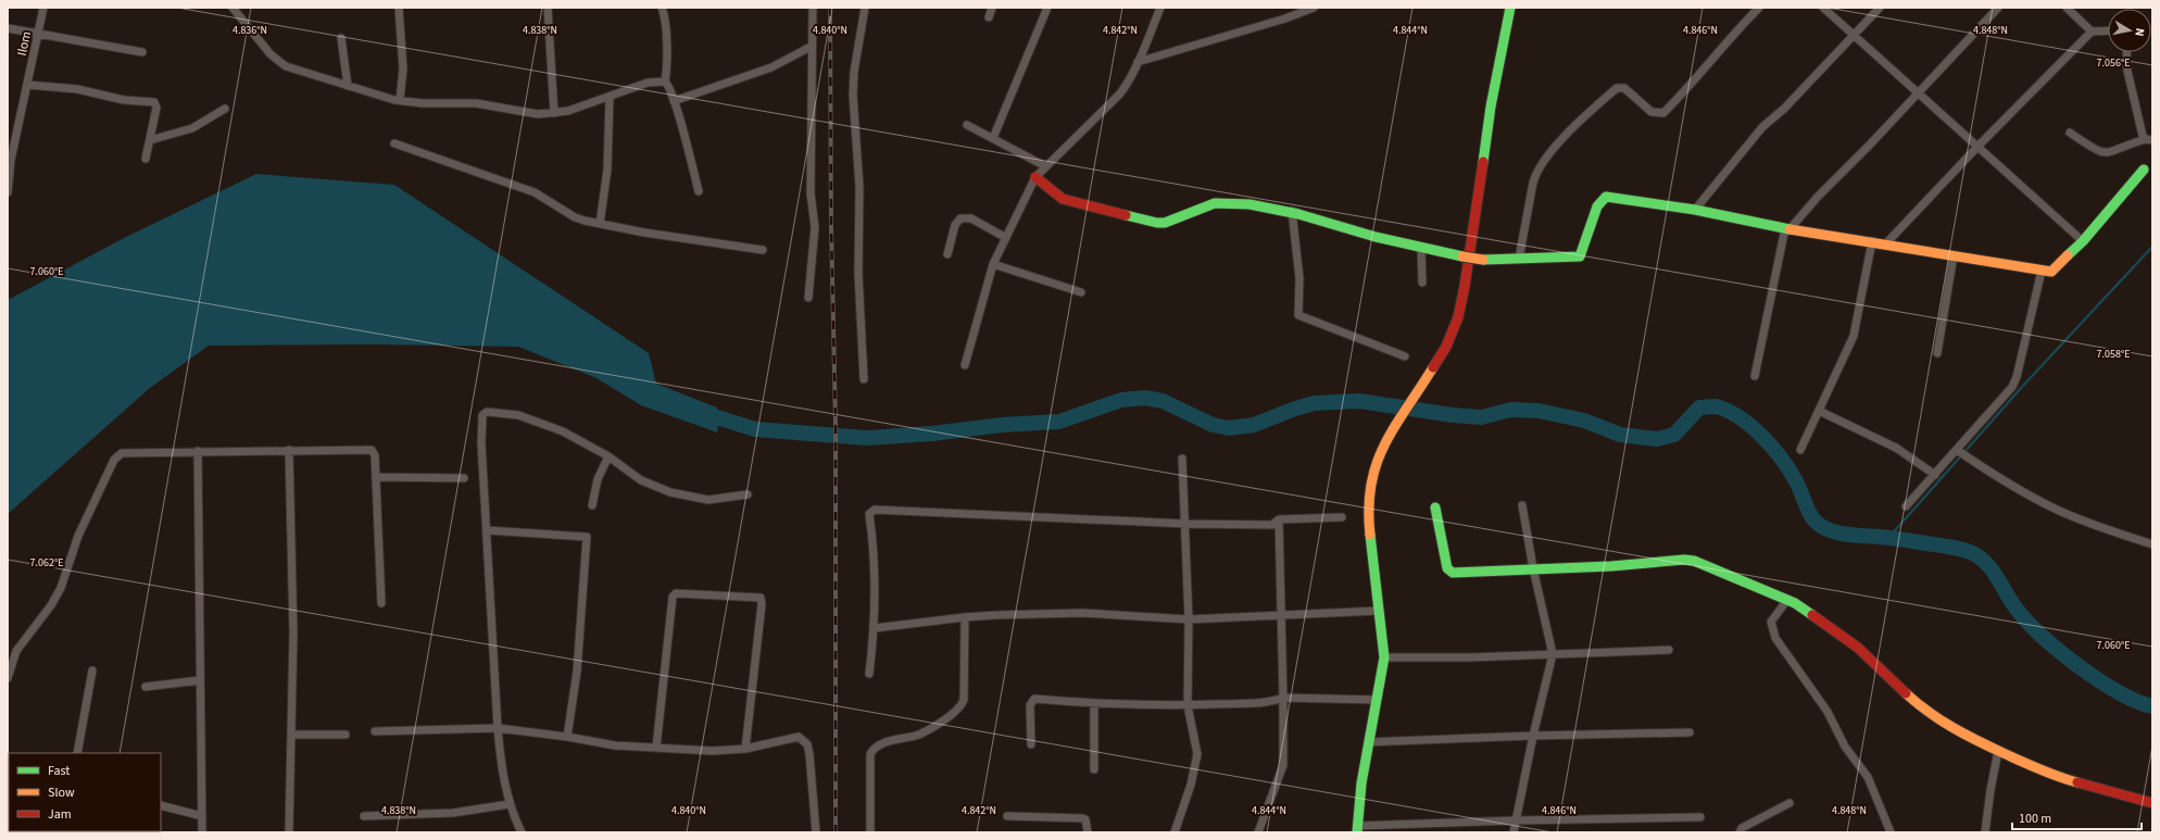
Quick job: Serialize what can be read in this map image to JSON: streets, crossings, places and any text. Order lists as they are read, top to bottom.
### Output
{
  "streets": {
    "street": ["Ilom"]
  },
  "legend": ["Fast", "Slow", "Jam"],
  "scale_bar": "100 m",
  "north": "right",
  "coordinates": [
    "4.836°N",
    "4.838°N",
    "4.840°N",
    "4.842°N",
    "4.844°N",
    "4.846°N",
    "4.848°N",
    "7.056°E",
    "7.060°E",
    "7.058°E",
    "7.062°E"
  ]
}
